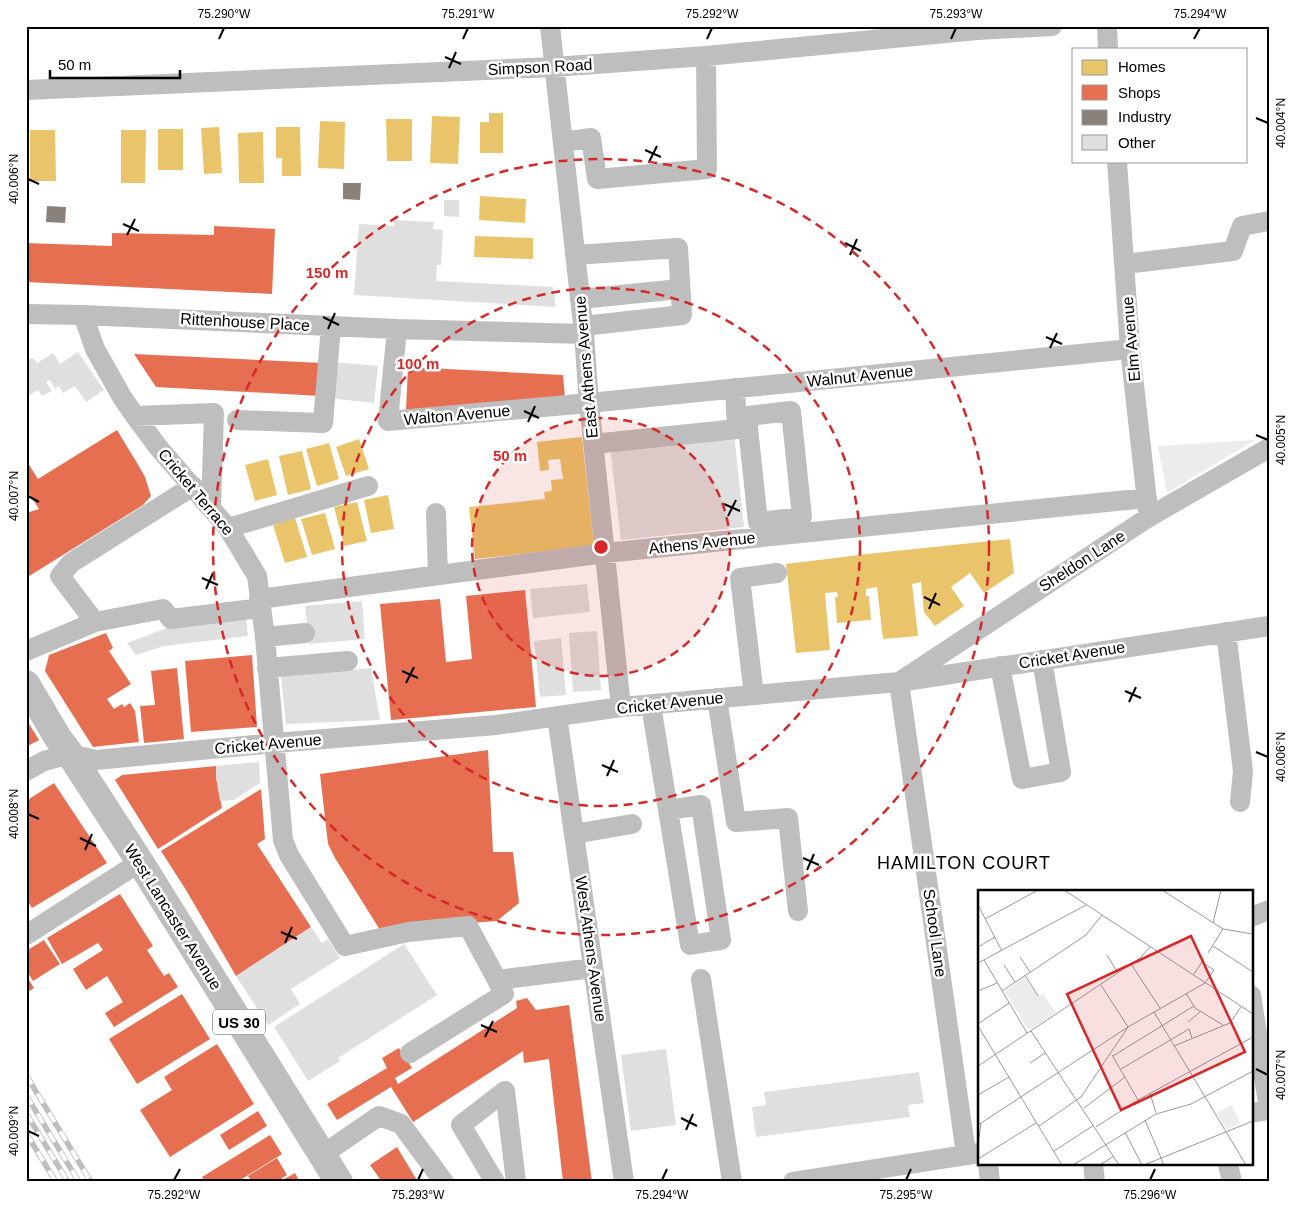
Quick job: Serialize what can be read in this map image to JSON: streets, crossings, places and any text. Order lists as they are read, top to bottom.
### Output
{
  "streets": {
    "highway": ["West Lancaster Avenue", "US 30"],
    "street": [
      "Simpson Road",
      "Rittenhouse Place",
      "Elm Avenue",
      "East Athens Avenue",
      "Walnut Avenue",
      "Walton Avenue",
      "Cricket Terrace",
      "Athens Avenue",
      "Sheldon Lane",
      "Cricket Avenue",
      "School Lane",
      "West Athens Avenue"
    ]
  },
  "crossings": [
    ["Simpson Road", "East Athens Avenue"],
    ["Rittenhouse Place", "East Athens Avenue"],
    ["Rittenhouse Place", "Walton Avenue"],
    ["Rittenhouse Place", "Cricket Terrace"],
    ["Elm Avenue", "Walnut Avenue"],
    ["Elm Avenue", "Athens Avenue"],
    ["Elm Avenue", "Sheldon Lane"],
    ["East Athens Avenue", "Walnut Avenue"],
    ["East Athens Avenue", "Walton Avenue"],
    ["East Athens Avenue", "Athens Avenue"],
    ["East Athens Avenue", "Cricket Avenue"],
    ["Walnut Avenue", "Walton Avenue"],
    ["Cricket Terrace", "Athens Avenue"],
    ["Cricket Terrace", "Cricket Avenue"],
    ["Athens Avenue", "Sheldon Lane"],
    ["Sheldon Lane", "Cricket Avenue"],
    ["Sheldon Lane", "School Lane"],
    ["Cricket Avenue", "West Lancaster Avenue"],
    ["Cricket Avenue", "School Lane"],
    ["Cricket Avenue", "West Athens Avenue"],
    ["Cricket Avenue", "US 30"],
    ["West Lancaster Avenue", "US 30"]
  ],
  "districts": ["HAMILTON COURT"],
  "legend": [
    "Homes",
    "Shops",
    "Industry",
    "Other"
  ],
  "scale_bar": "50 m",
  "coordinates": [
    "75.290°W",
    "75.291°W",
    "75.292°W",
    "75.293°W",
    "75.294°W",
    "40.004°N",
    "40.006°N",
    "40.005°N",
    "40.007°N",
    "40.008°N",
    "40.009°N",
    "75.295°W",
    "75.296°W"
  ],
  "rings": ["150 m", "100 m", "50 m"]
}
